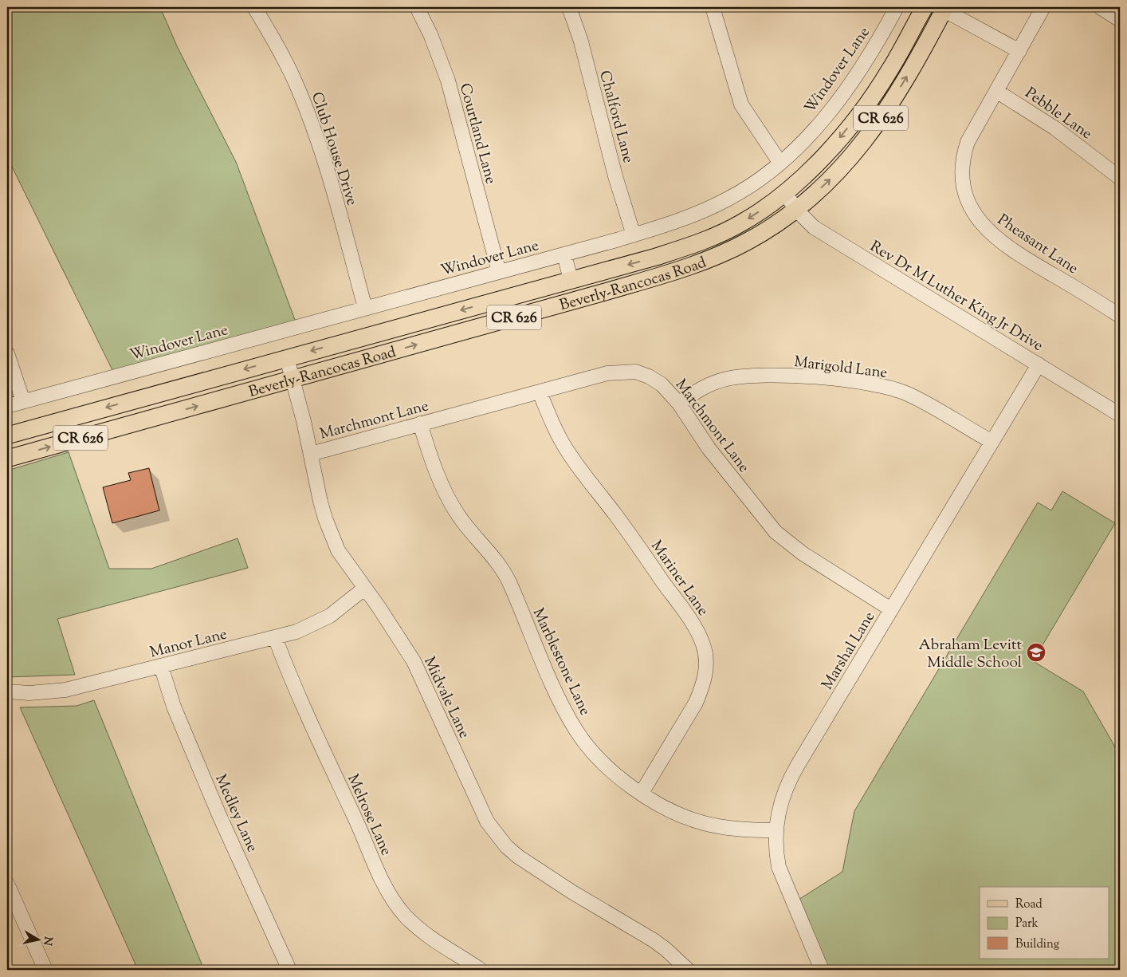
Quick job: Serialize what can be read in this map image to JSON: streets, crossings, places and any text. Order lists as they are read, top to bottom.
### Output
{
  "streets": {
    "main road": ["CR 626", "Beverly-Rancocas Road"],
    "street": [
      "Windover Lane",
      "Pebble Lane",
      "Chalford Lane",
      "Courtland Lane",
      "Club House Drive",
      "Pheasant Lane",
      "Rev Dr M Luther King Jr Drive",
      "Marigold Lane",
      "Marchmont Lane",
      "Mariner Lane",
      "Manor Lane",
      "Marshal Lane",
      "Marblestone Lane",
      "Midvale Lane",
      "Medley Lane",
      "Melrose Lane"
    ]
  },
  "crossings": [
    ["Windover Lane", "Chalford Lane"],
    ["Windover Lane", "Courtland Lane"],
    ["Windover Lane", "Club House Drive"],
    ["Pebble Lane", "Pheasant Lane"],
    ["Beverly-Rancocas Road", "Rev Dr M Luther King Jr Drive"],
    ["Beverly-Rancocas Road", "Midvale Lane"],
    ["Rev Dr M Luther King Jr Drive", "Marshal Lane"],
    ["Marigold Lane", "Marchmont Lane"],
    ["Marigold Lane", "Marshal Lane"],
    ["Marchmont Lane", "Mariner Lane"],
    ["Marchmont Lane", "Marshal Lane"],
    ["Marchmont Lane", "Marblestone Lane"],
    ["Marchmont Lane", "Midvale Lane"],
    ["Mariner Lane", "Marblestone Lane"],
    ["Manor Lane", "Midvale Lane"],
    ["Manor Lane", "Medley Lane"],
    ["Manor Lane", "Melrose Lane"],
    ["Marshal Lane", "Marblestone Lane"]
  ],
  "places": {
    "school or university": ["Abraham Levitt Middle School"]
  },
  "legend": ["Road", "Park", "Building"],
  "north": "right"
}
